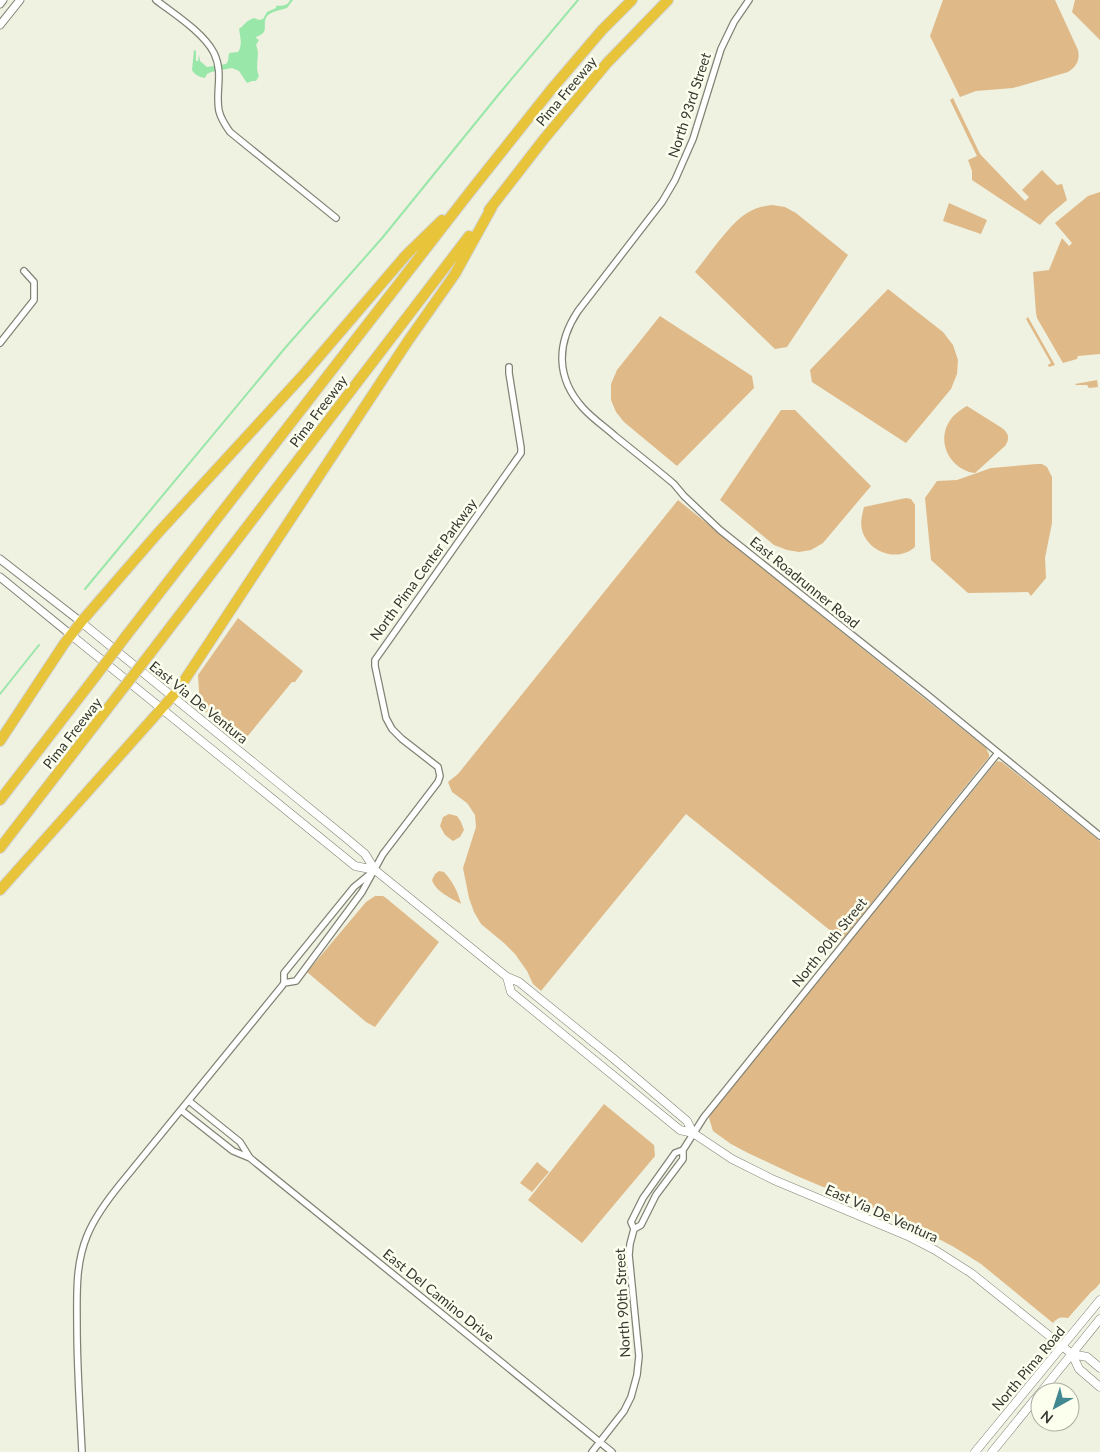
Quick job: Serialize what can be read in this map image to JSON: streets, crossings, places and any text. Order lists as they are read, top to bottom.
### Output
{
  "streets": {
    "highway": ["Pima Freeway"],
    "main road": ["East Via De Ventura", "North Pima Road"],
    "street": [
      "North 93rd Street",
      "North Pima Center Parkway",
      "East Roadrunner Road",
      "North 90th Street",
      "East Del Camino Drive"
    ]
  },
  "crossings": [
    ["North 93rd Street", "East Roadrunner Road"],
    ["North Pima Center Parkway", "East Via De Ventura"],
    ["North Pima Center Parkway", "East Del Camino Drive"],
    ["East Roadrunner Road", "North 90th Street"],
    ["East Via De Ventura", "North 90th Street"],
    ["East Via De Ventura", "North Pima Road"],
    ["North 90th Street", "East Del Camino Drive"]
  ],
  "north": "bottom left"
}
